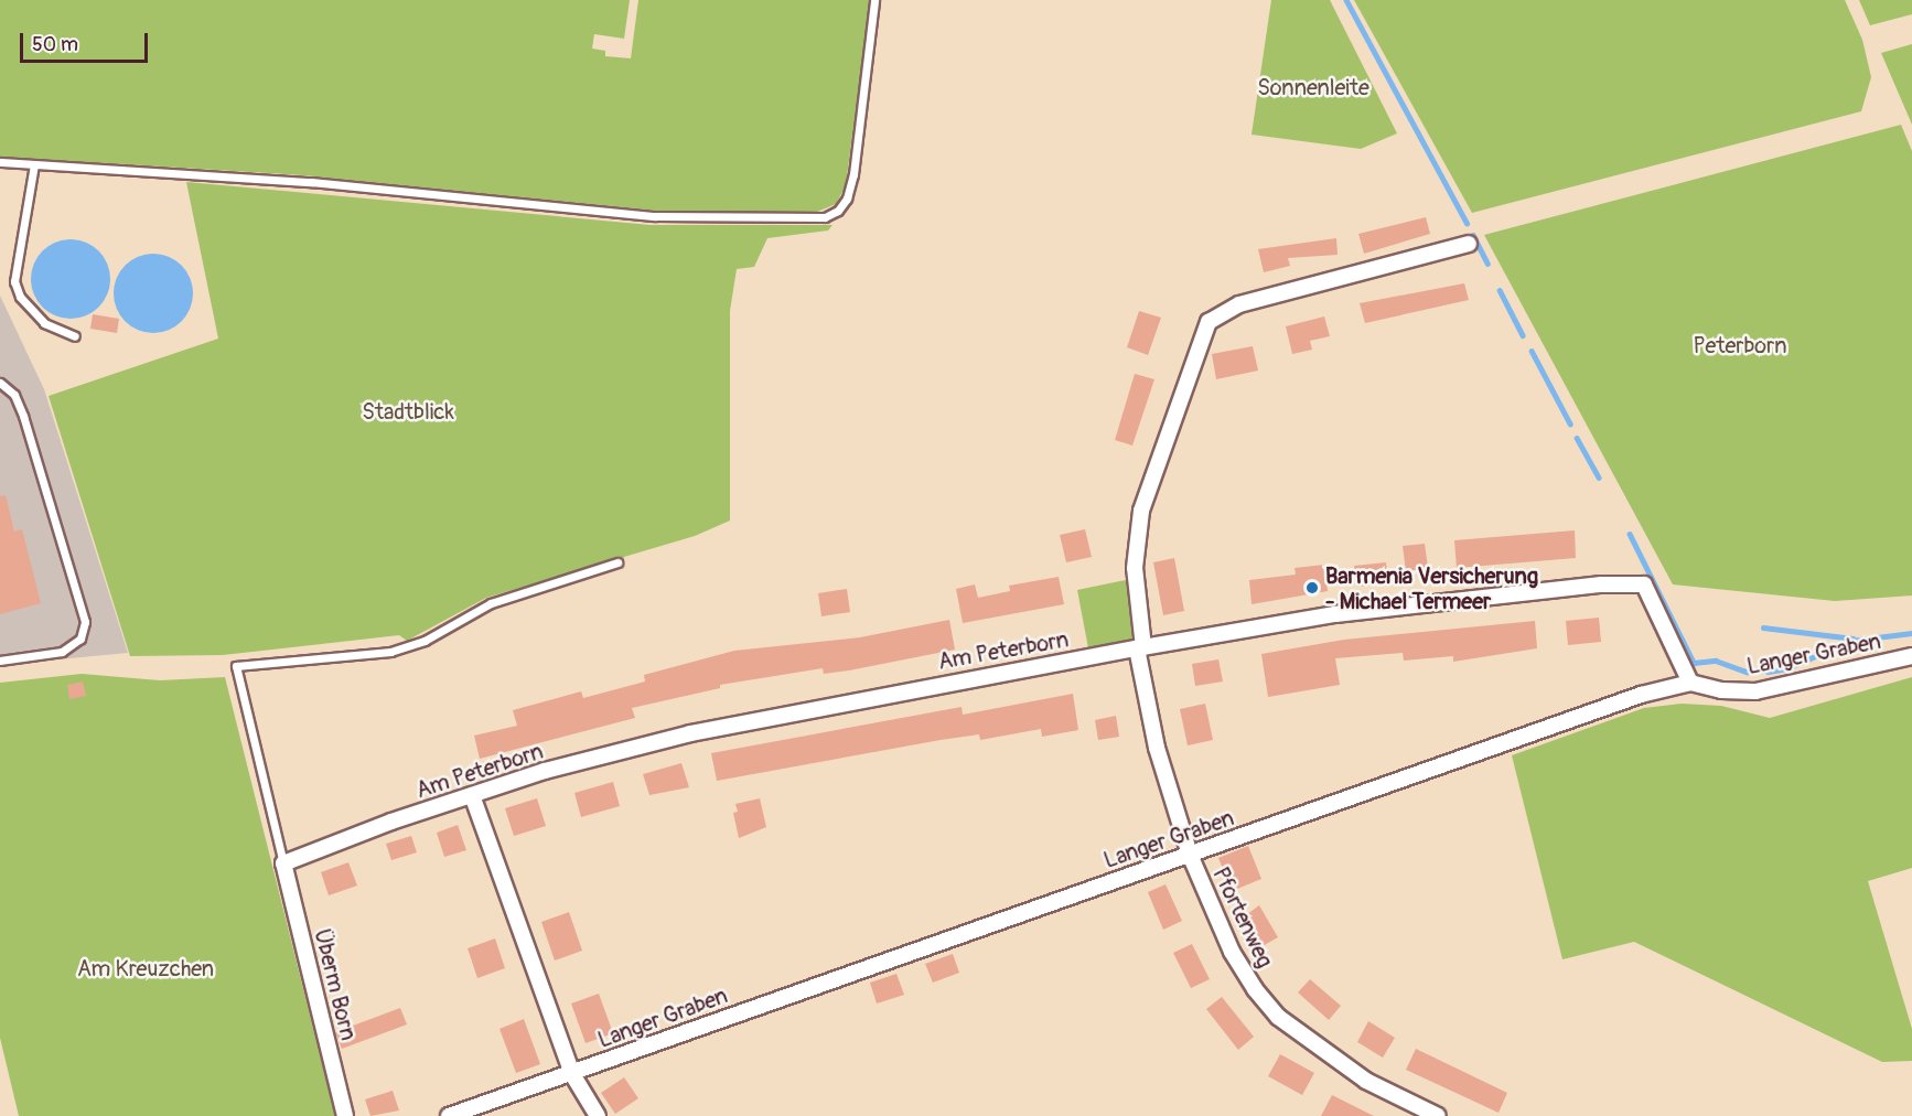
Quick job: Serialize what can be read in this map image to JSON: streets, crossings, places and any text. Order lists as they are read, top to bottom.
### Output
{
  "streets": {
    "street": [
      "Am Peterborn",
      "Langer Graben",
      "Pfortenweg",
      "Überm Born"
    ]
  },
  "crossings": [
    ["Am Peterborn", "Langer Graben"],
    ["Am Peterborn", "Pfortenweg"],
    ["Am Peterborn", "Überm Born"],
    ["Langer Graben", "Pfortenweg"]
  ],
  "parks": [
    "Sonnenleite",
    "Peterborn",
    "Stadtblick",
    "Am Kreuzchen"
  ],
  "places": ["Barmenia Versicherung - Michael Termeer"],
  "scale_bar": "50 m"
}
